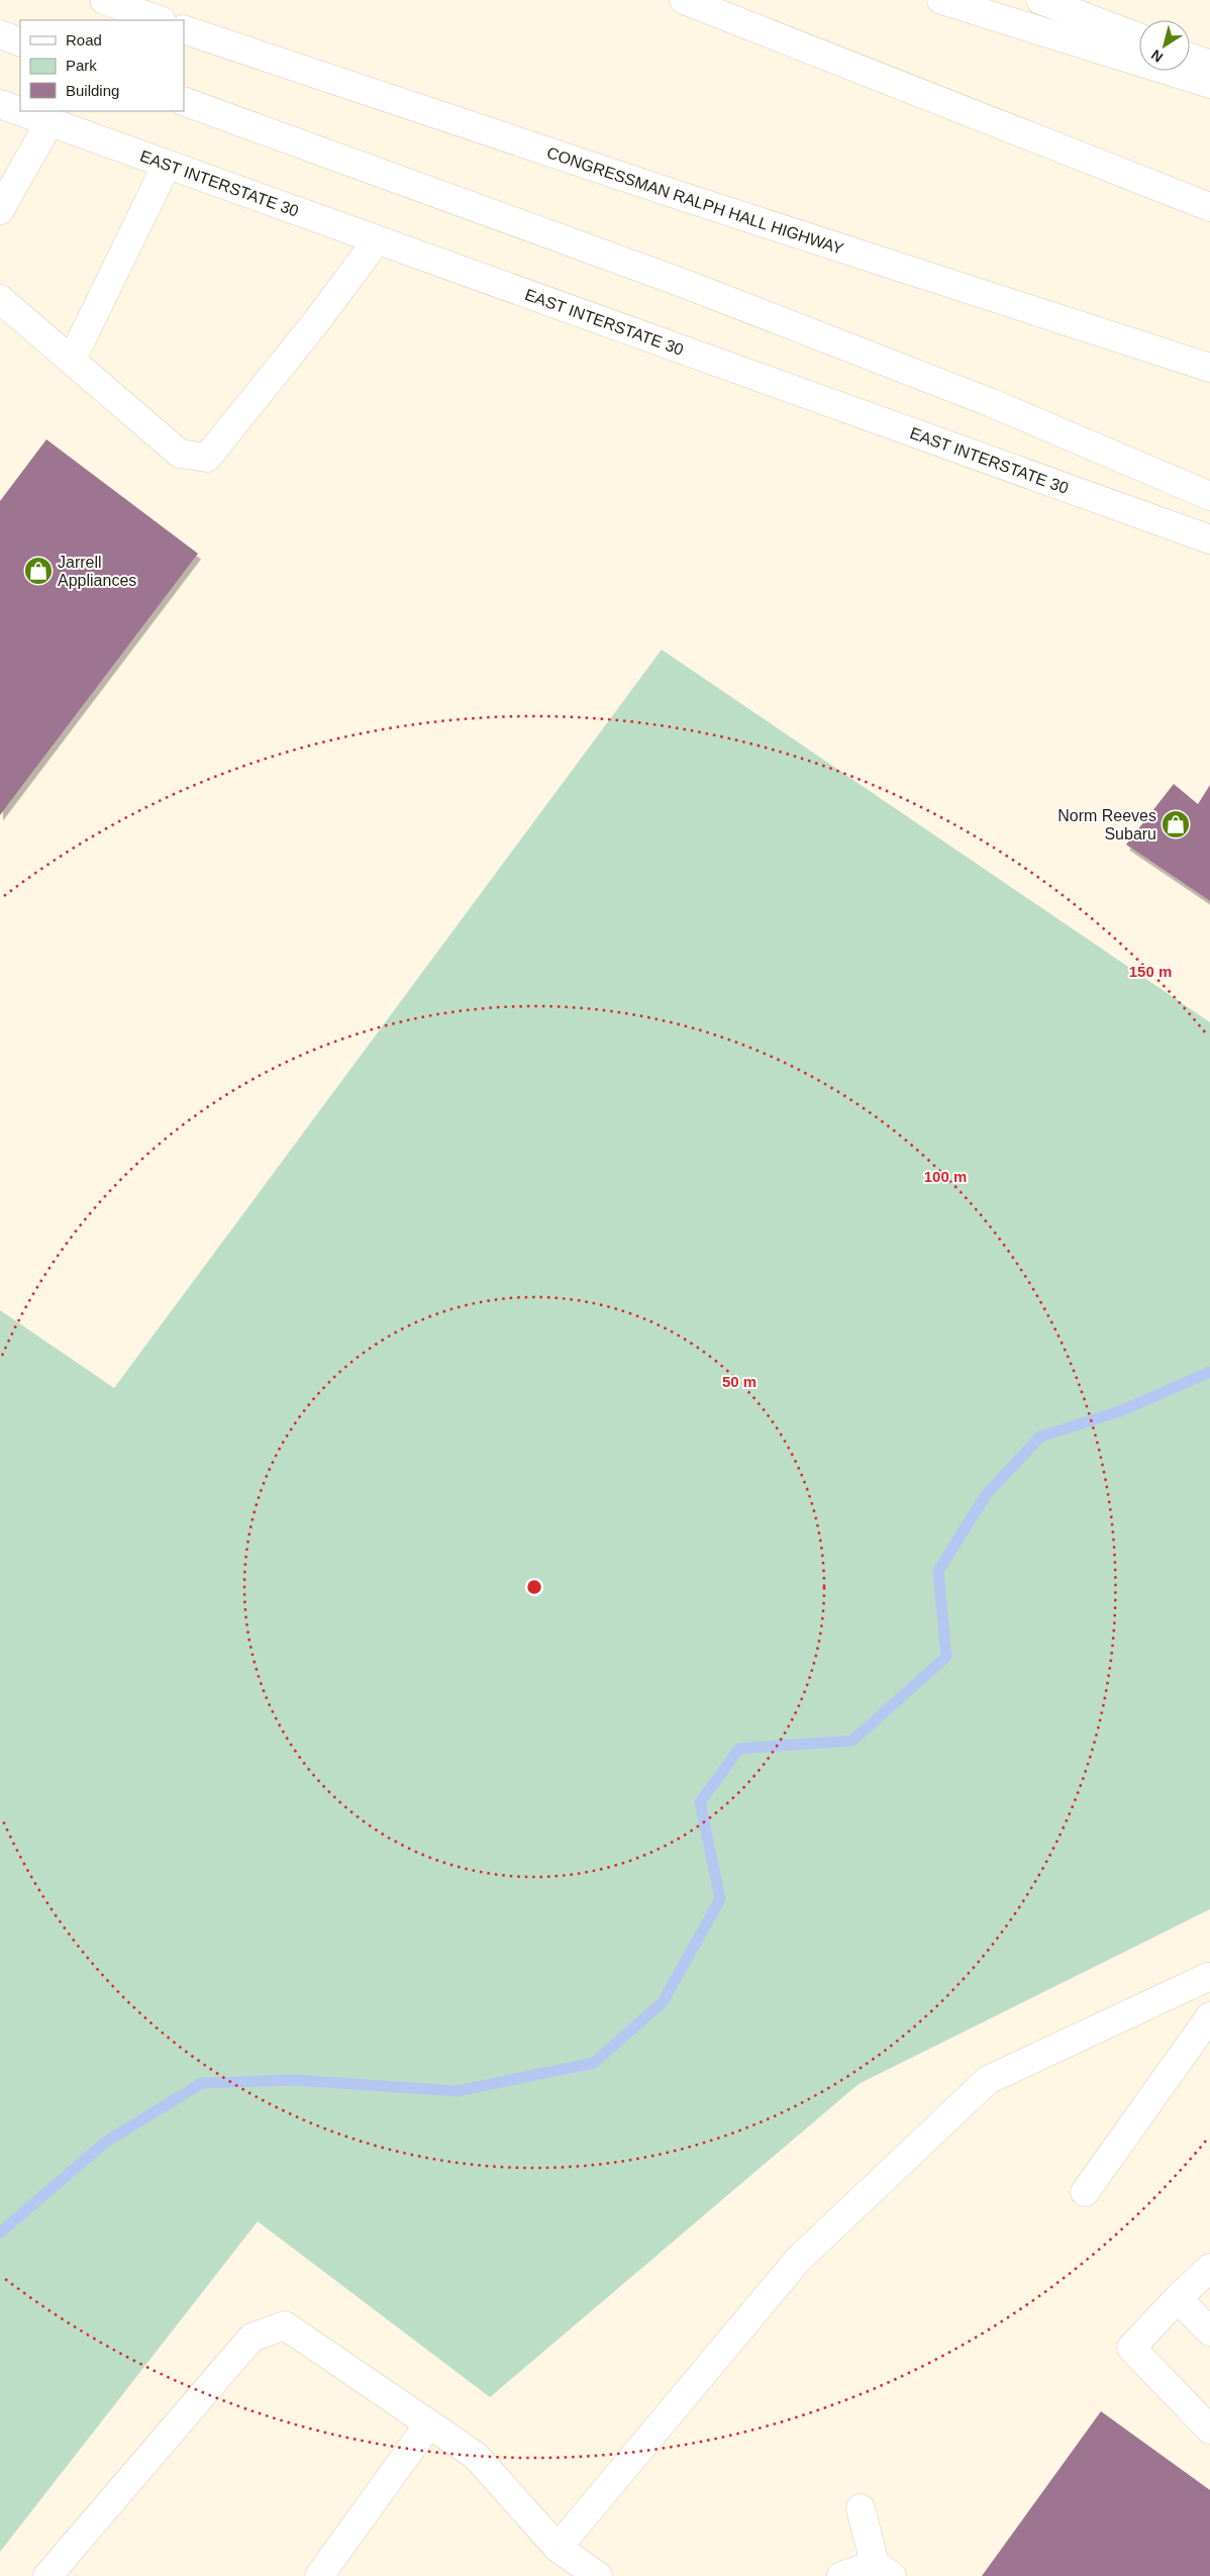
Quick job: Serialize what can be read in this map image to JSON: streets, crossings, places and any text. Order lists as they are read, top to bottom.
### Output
{
  "streets": {
    "main road": ["EAST INTERSTATE 30", "CONGRESSMAN RALPH HALL HIGHWAY"]
  },
  "places": {
    "shop": ["Jarrell Appliances", "Norm Reeves Subaru"]
  },
  "legend": ["Road", "Park", "Building"],
  "north": "bottom left",
  "rings": ["150 m", "100 m", "50 m"]
}
